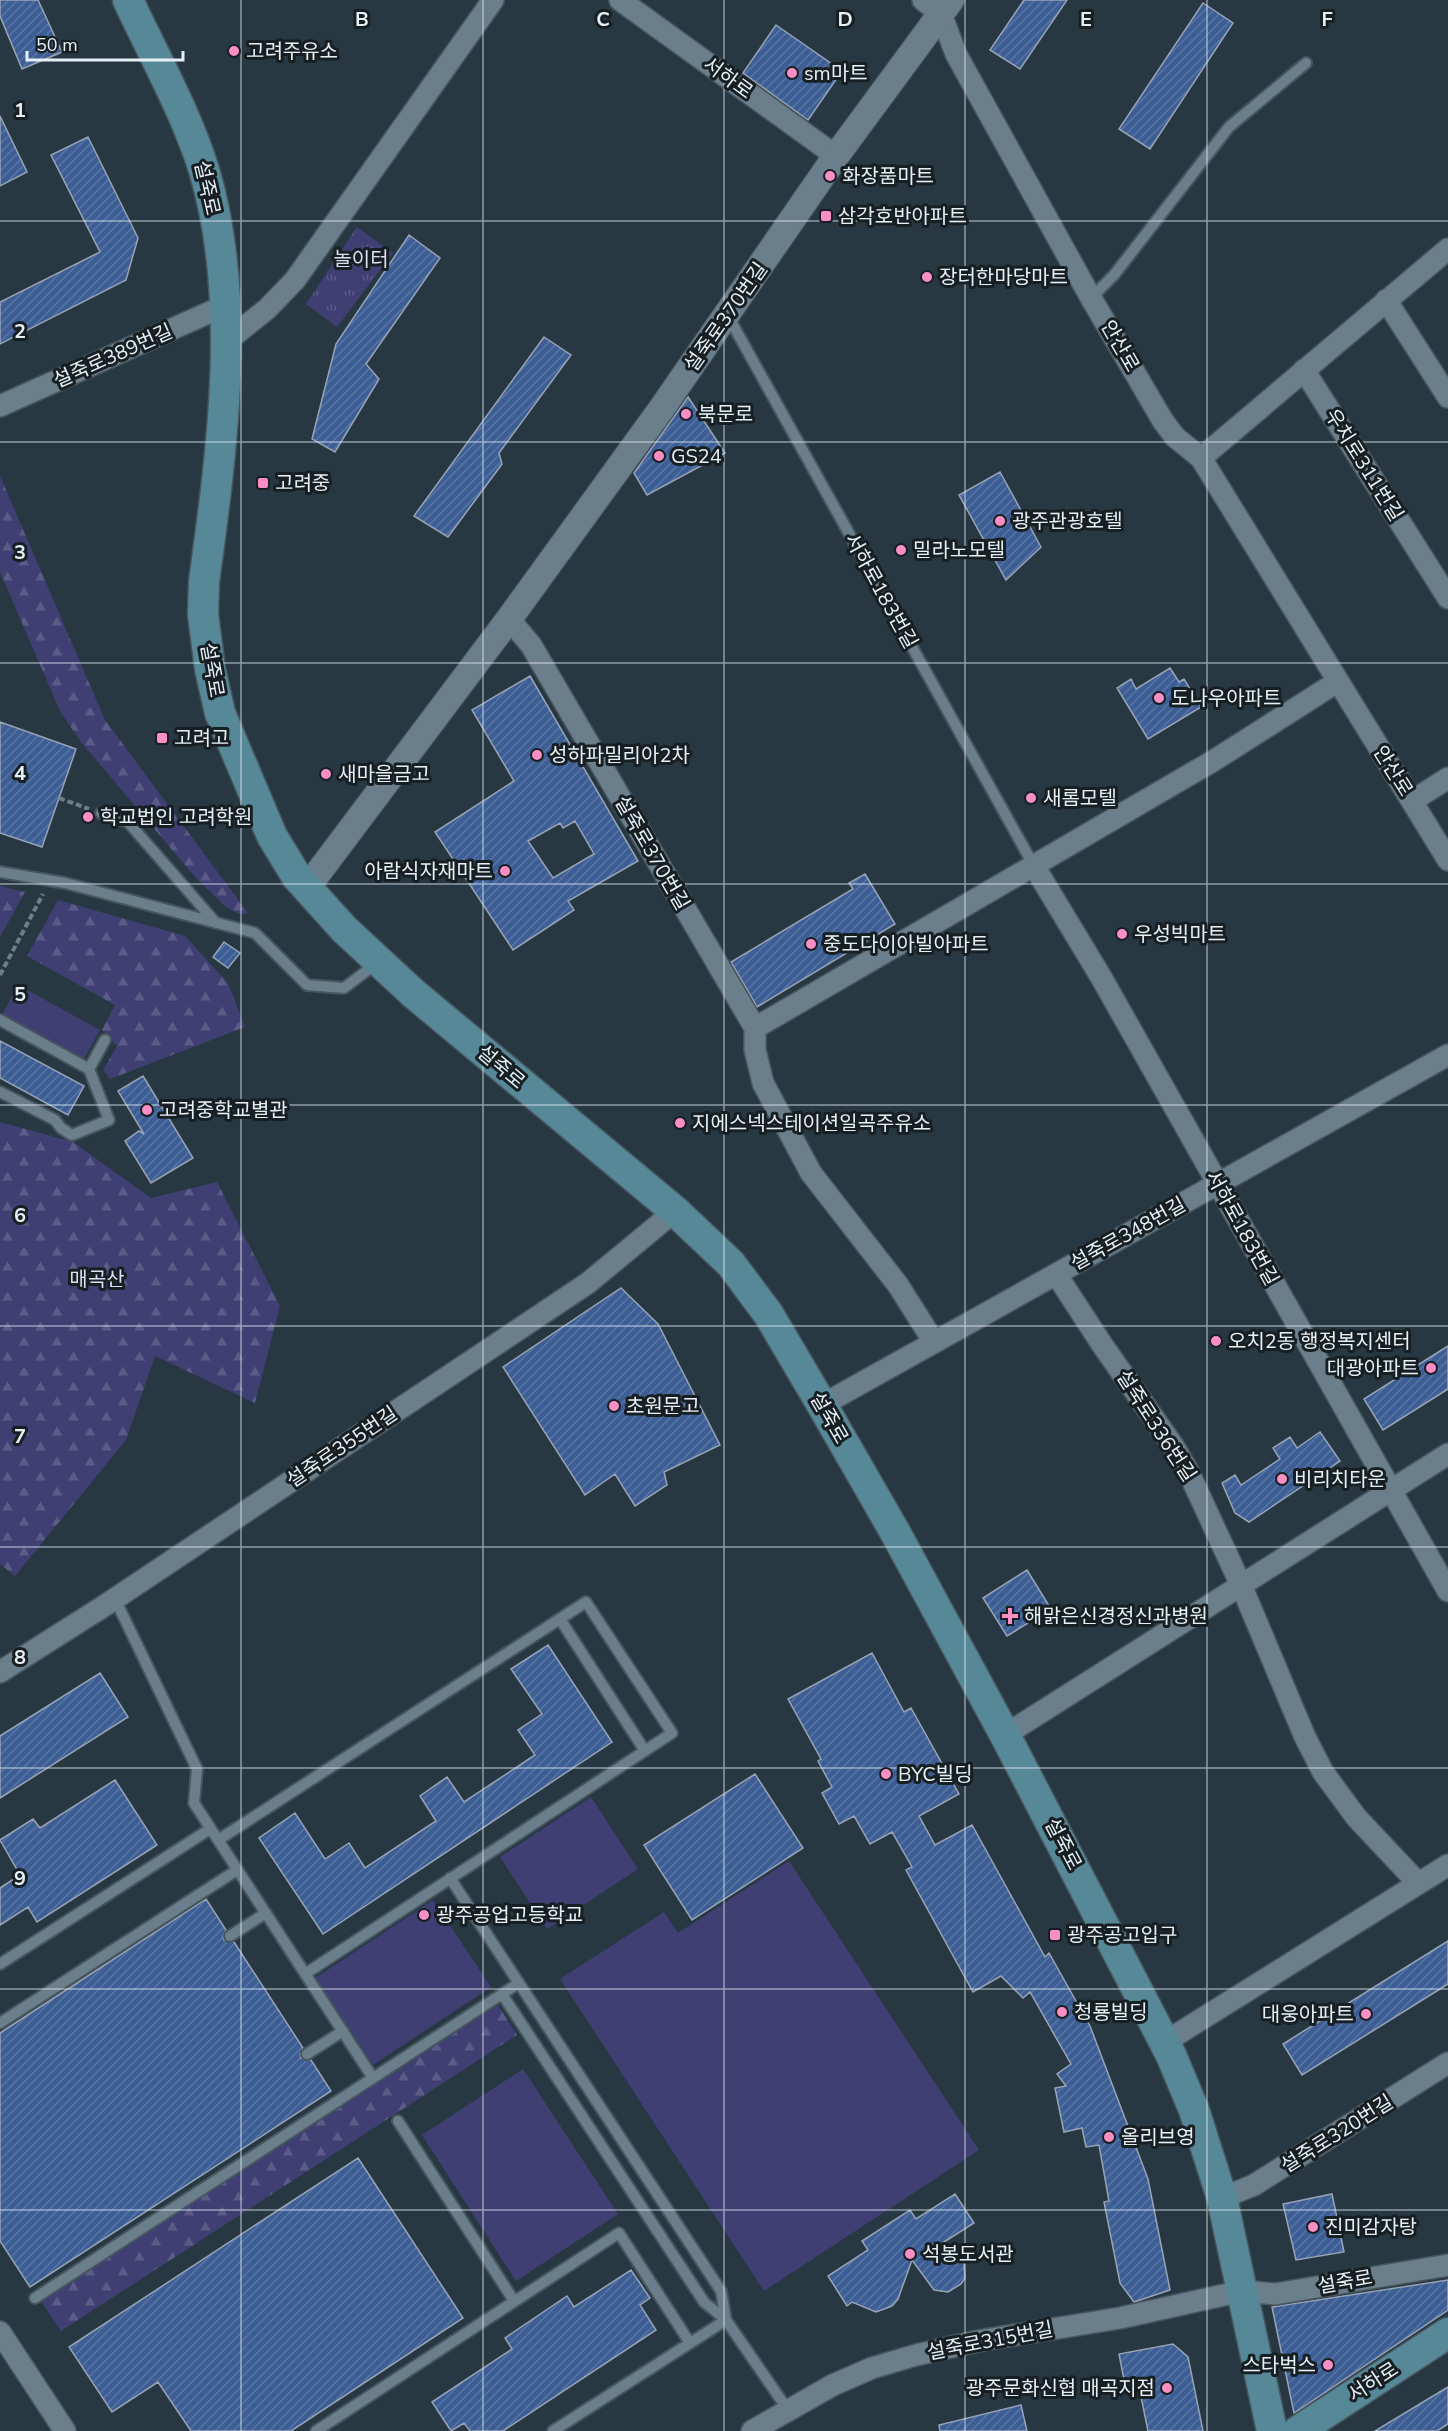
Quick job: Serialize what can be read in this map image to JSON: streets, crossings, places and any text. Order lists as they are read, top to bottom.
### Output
{
  "streets": {
    "main road": ["서하로", "설죽로"],
    "street": [
      "설죽로370번길",
      "안산로",
      "설죽로389번길",
      "우치로311번길",
      "서하로183번길",
      "설죽로348번길",
      "설죽로336번길",
      "설죽로355번길",
      "설죽로320번길",
      "설죽로315번길"
    ]
  },
  "crossings": [
    ["서하로", "설죽로370번길"],
    ["설죽로", "설죽로370번길"],
    ["설죽로", "설죽로389번길"],
    ["설죽로", "설죽로348번길"],
    ["설죽로", "설죽로355번길"],
    ["설죽로", "설죽로320번길"],
    ["설죽로", "설죽로315번길"],
    ["설죽로370번길", "안산로"],
    ["설죽로370번길", "서하로183번길"],
    ["서하로183번길", "설죽로348번길"],
    ["설죽로348번길", "설죽로336번길"]
  ],
  "parks": ["놀이터", "매곡산"],
  "places": {
    "other": [
      "고려주유소",
      "sm마트",
      "화장품마트",
      "장터한마당마트",
      "북문로",
      "GS24",
      "광주관광호텔",
      "밀라노모텔",
      "도나우아파트",
      "성하파밀리아2차",
      "새마을금고",
      "새롬모텔",
      "학교법인 고려학원",
      "아람식자재마트",
      "우성빅마트",
      "중도다이아빌아파트",
      "고려중학교별관",
      "지에스넥스테이션일곡주유소",
      "오치2동 행정복지센터",
      "대광아파트",
      "초원문고",
      "비리치타운",
      "BYC빌딩",
      "광주공업고등학교",
      "청룡빌딩",
      "대웅아파트",
      "올리브영",
      "진미감자탕",
      "석봉도서관",
      "스타벅스",
      "광주문화신협 매곡지점"
    ],
    "transit": [
      "삼각호반아파트",
      "고려중",
      "고려고",
      "광주공고입구"
    ],
    "health": ["해맑은신경정신과병원"]
  },
  "scale_bar": "50 m",
  "grid": {
    "columns": [
      "B",
      "C",
      "D",
      "E",
      "F"
    ],
    "rows": [
      "1",
      "2",
      "3",
      "4",
      "5",
      "6",
      "7",
      "8",
      "9"
    ]
  }
}
